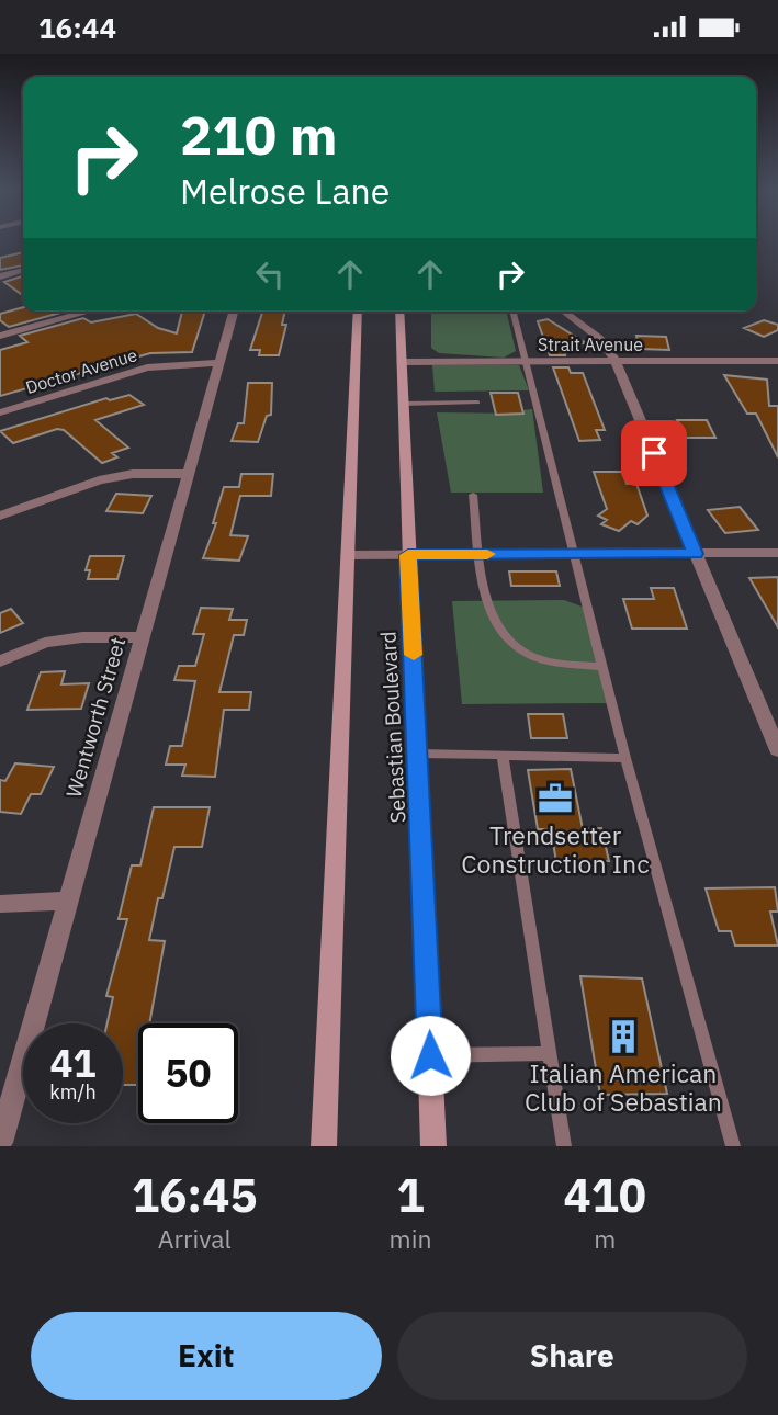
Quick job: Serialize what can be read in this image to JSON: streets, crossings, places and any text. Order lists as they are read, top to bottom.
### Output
{
  "streets": {
    "main road": ["Sebastian Boulevard"],
    "street": ["Strait Avenue", "Doctor Avenue", "Wentworth Street"]
  },
  "crossings": [
    ["Strait Avenue", "Sebastian Boulevard"],
    ["Doctor Avenue", "Wentworth Street"]
  ],
  "places": {
    "office": ["Trendsetter Construction Inc"],
    "building": ["Italian American Club of Sebastian"]
  },
  "page": {
    "status": "16:44",
    "turn": ["210 m", "Melrose Lane"],
    "speed": "41 km/h",
    "limit": "50",
    "eta": [
      "16:45",
      "Arrival",
      "1",
      "min",
      "410",
      "m"
    ],
    "buttons": ["Exit", "Share"]
  }
}
